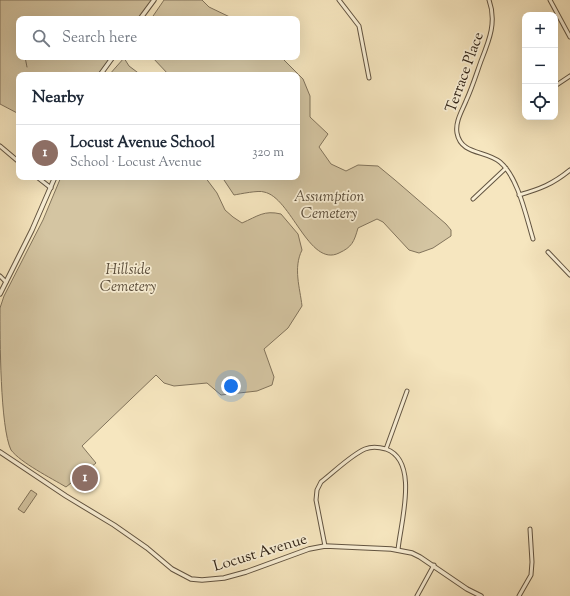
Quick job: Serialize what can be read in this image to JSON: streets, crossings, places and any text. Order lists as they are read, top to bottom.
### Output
{
  "streets": {
    "street": ["Terrace Place", "Locust Avenue"]
  },
  "parks": ["Assumption Cemetery", "Hillside Cemetery"],
  "page": {
    "map_buttons": ["+", "−"],
    "search": "Search here",
    "heading": "Nearby",
    "list": [
      {
        "mark": "1",
        "name": "Locust Avenue School",
        "note": "School · Locust Avenue",
        "value": "320 m"
      }
    ],
    "pins": "1"
  }
}
